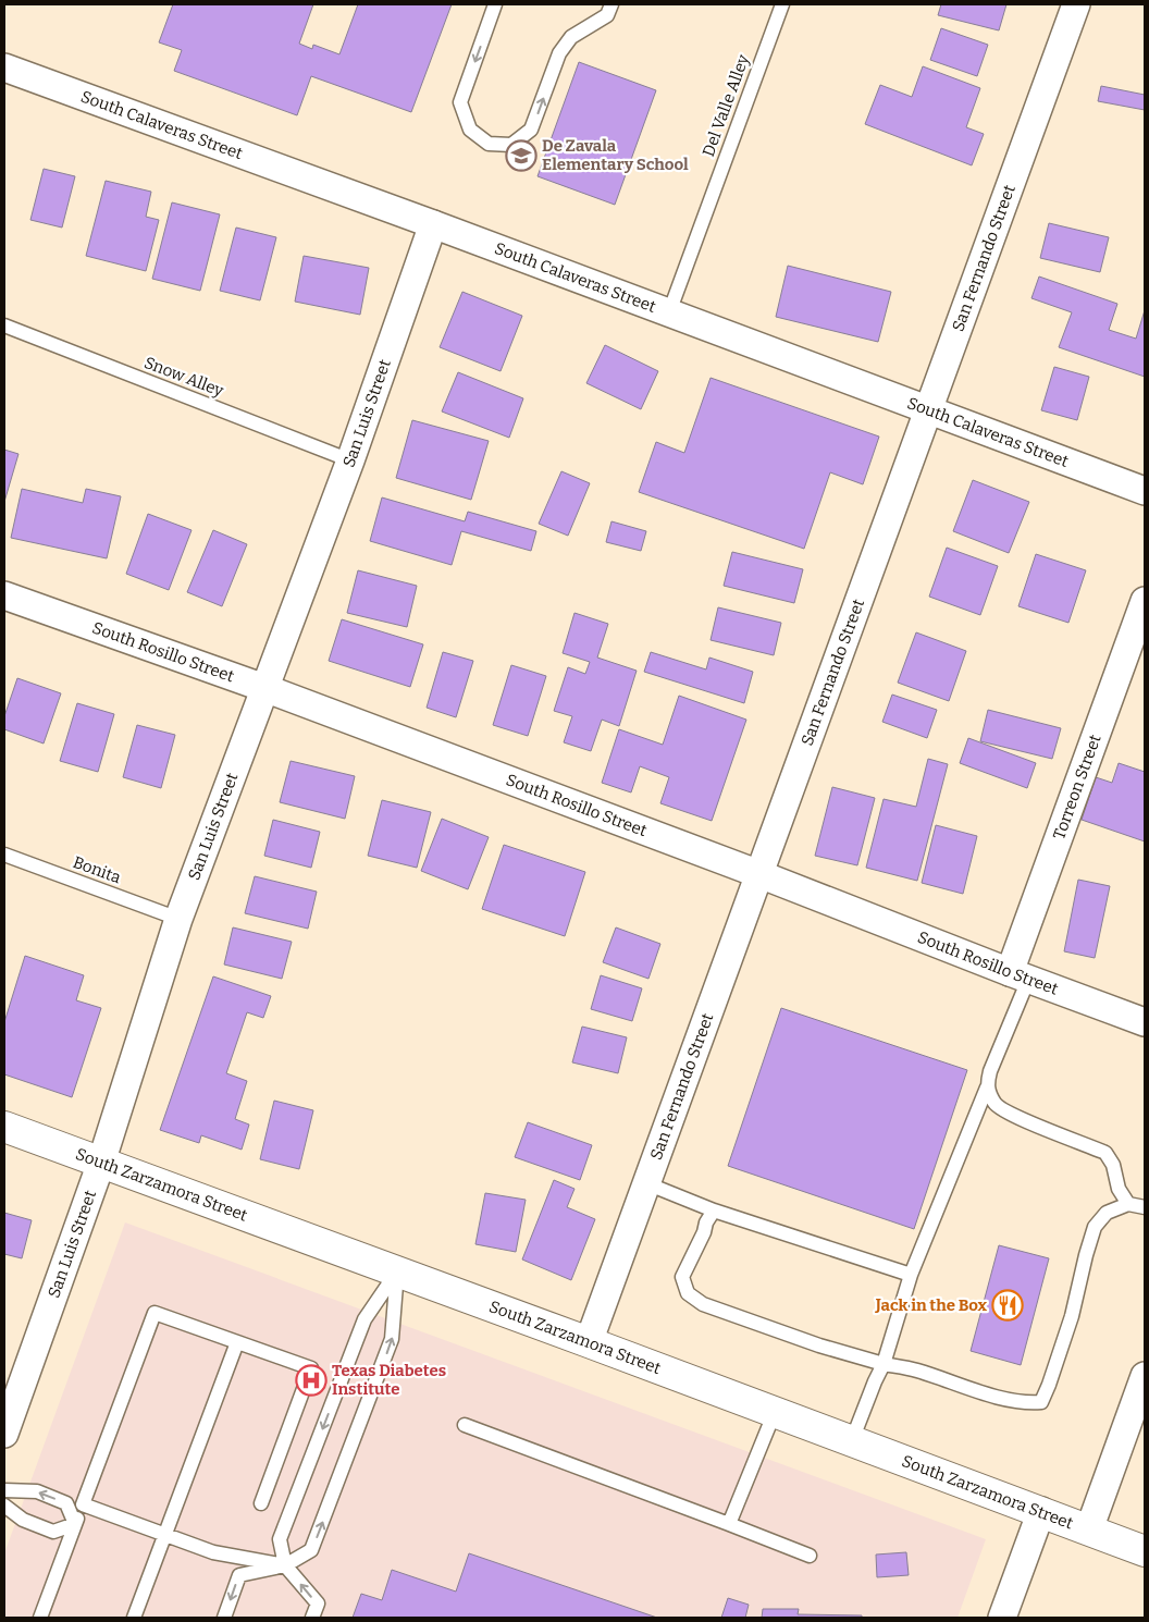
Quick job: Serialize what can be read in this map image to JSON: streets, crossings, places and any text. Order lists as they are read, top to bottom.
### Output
{
  "streets": {
    "main road": ["South Zarzamora Street"],
    "street": [
      "South Calaveras Street",
      "San Fernando Street",
      "San Luis Street",
      "South Rosillo Street",
      "Torreon Street"
    ],
    "lane": ["Del Valle Alley", "Snow Alley", "Bonita"]
  },
  "crossings": [
    ["Del Valle Alley", "South Calaveras Street"],
    ["South Calaveras Street", "San Fernando Street"],
    ["South Calaveras Street", "San Luis Street"],
    ["San Fernando Street", "South Rosillo Street"],
    ["San Fernando Street", "South Zarzamora Street"],
    ["Snow Alley", "San Luis Street"],
    ["San Luis Street", "South Rosillo Street"],
    ["San Luis Street", "Bonita"],
    ["San Luis Street", "South Zarzamora Street"],
    ["South Rosillo Street", "Torreon Street"]
  ],
  "places": {
    "school or university": ["De Zavala Elementary School"],
    "restaurant": ["Jack in the Box"],
    "hospital": ["Texas Diabetes Institute"]
  }
}
